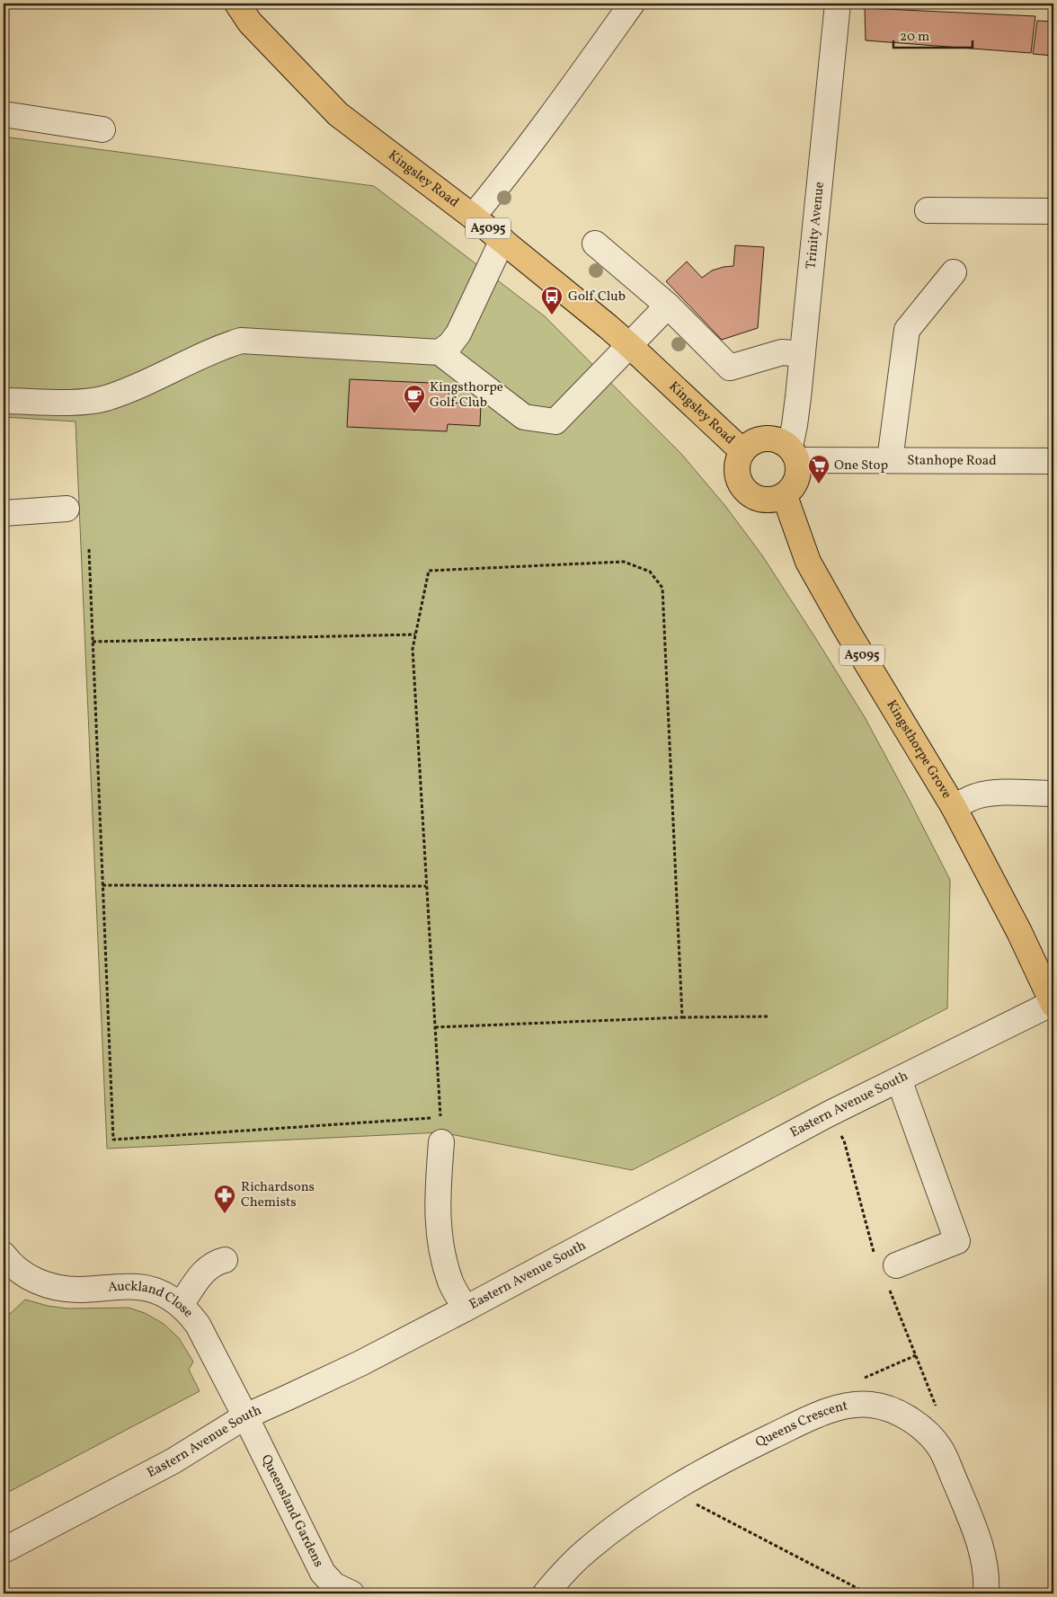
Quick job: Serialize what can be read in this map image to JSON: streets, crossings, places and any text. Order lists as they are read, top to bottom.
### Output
{
  "streets": {
    "main road": ["Kingsley Road", "A5095", "Kingsthorpe Grove"],
    "street": [
      "Trinity Avenue",
      "Stanhope Road",
      "Eastern Avenue South",
      "Auckland Close",
      "Queens Crescent",
      "Queensland Gardens"
    ]
  },
  "crossings": [
    ["Kingsley Road", "Trinity Avenue"],
    ["Kingsley Road", "Stanhope Road"],
    ["Kingsley Road", "Kingsthorpe Grove"],
    ["Trinity Avenue", "Stanhope Road"],
    ["Trinity Avenue", "Kingsthorpe Grove"],
    ["Stanhope Road", "Kingsthorpe Grove"],
    ["Kingsthorpe Grove", "Eastern Avenue South"],
    ["Eastern Avenue South", "Auckland Close"],
    ["Eastern Avenue South", "Queensland Gardens"],
    ["Auckland Close", "Queensland Gardens"]
  ],
  "places": {
    "bus stop": ["Golf Club"],
    "cafe": ["Kingsthorpe Golf Club"],
    "supermarket": ["One Stop"],
    "pharmacy": ["Richardsons Chemists"]
  },
  "scale_bar": "20 m"
}
